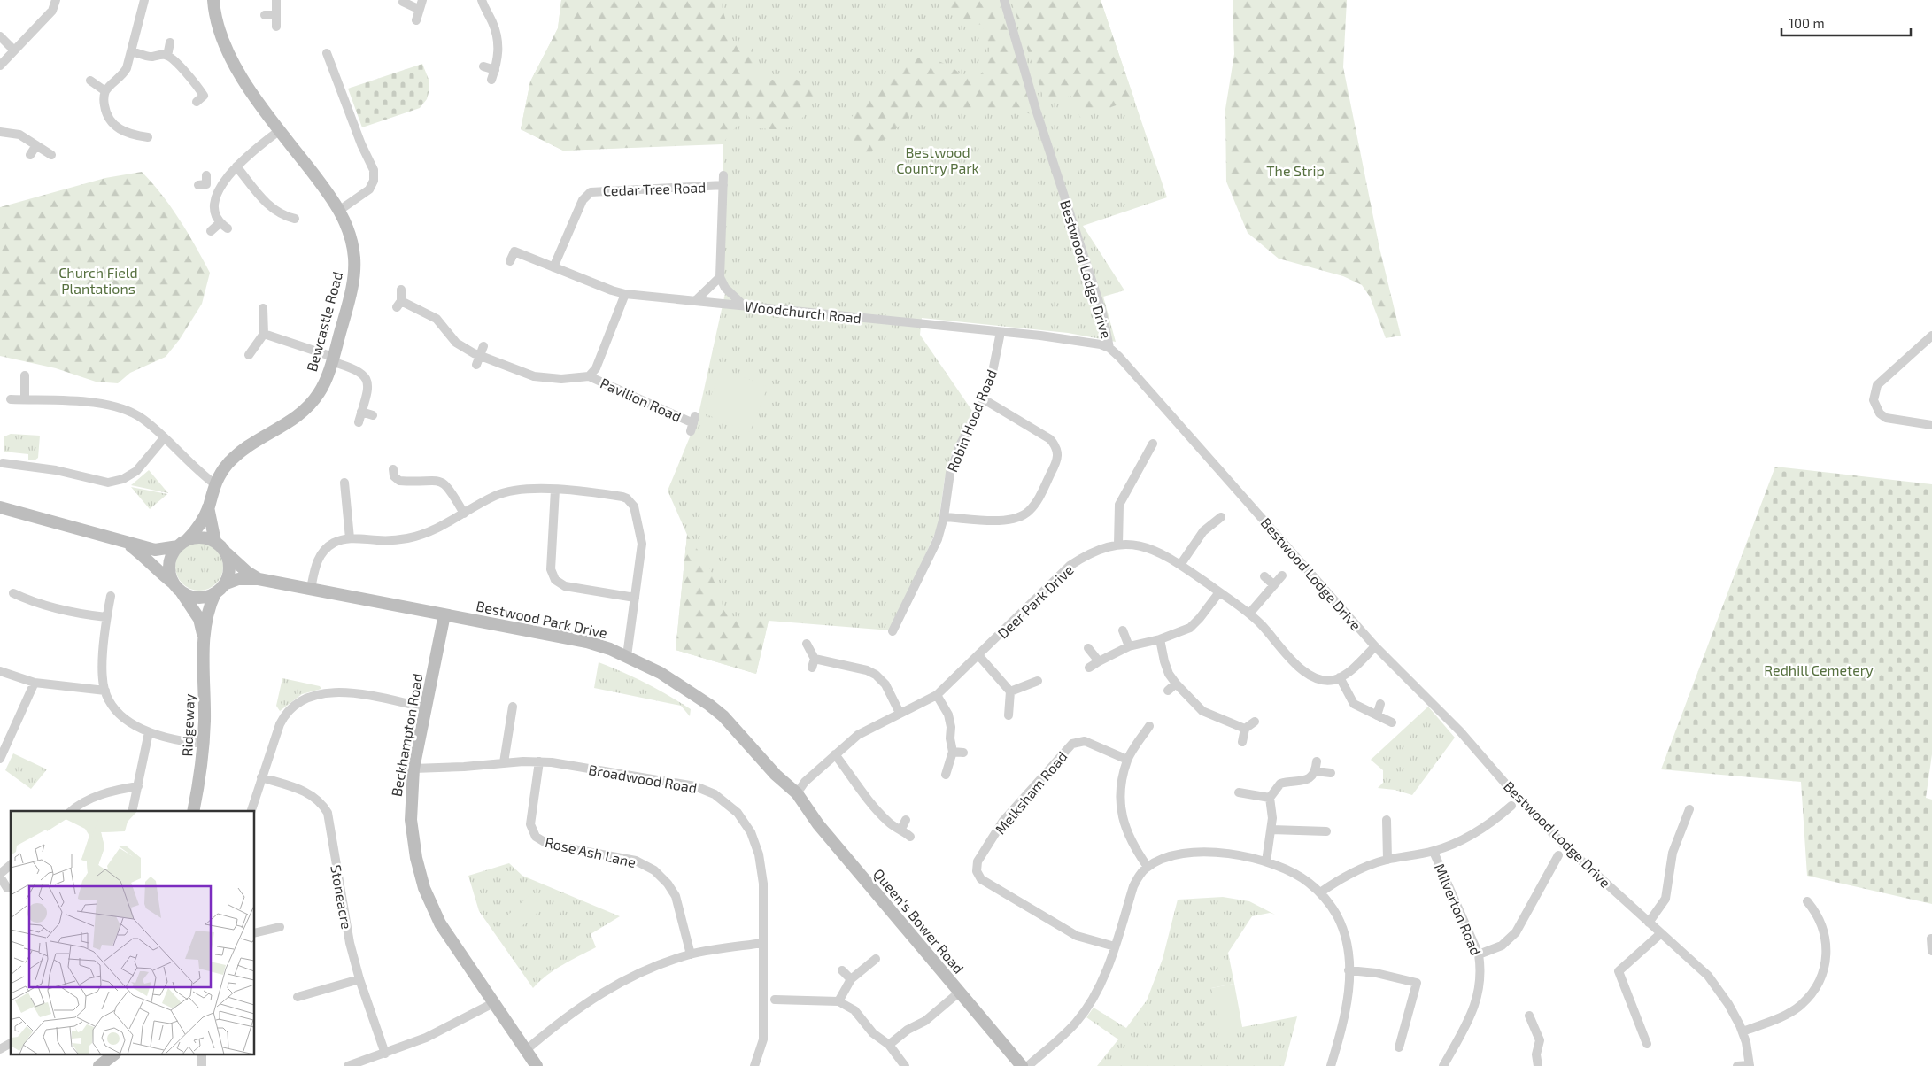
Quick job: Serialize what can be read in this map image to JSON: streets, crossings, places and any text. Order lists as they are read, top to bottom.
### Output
{
  "streets": {
    "street": [
      "Cedar Tree Road",
      "Bestwood Lodge Drive",
      "Woodchurch Road",
      "Bewcastle Road",
      "Pavilion Road",
      "Robin Hood Road",
      "Deer Park Drive",
      "Bestwood Park Drive",
      "Ridgeway",
      "Beckhampton Road",
      "Broadwood Road",
      "Melksham Road",
      "Rose Ash Lane",
      "Stoneacre",
      "Milverton Road",
      "Queen's Bower Road"
    ]
  },
  "crossings": [
    ["Cedar Tree Road", "Woodchurch Road"],
    ["Bestwood Lodge Drive", "Woodchurch Road"],
    ["Woodchurch Road", "Pavilion Road"],
    ["Woodchurch Road", "Robin Hood Road"],
    ["Bewcastle Road", "Bestwood Park Drive"],
    ["Bewcastle Road", "Ridgeway"],
    ["Deer Park Drive", "Bestwood Park Drive"],
    ["Deer Park Drive", "Queen's Bower Road"],
    ["Bestwood Park Drive", "Ridgeway"],
    ["Bestwood Park Drive", "Beckhampton Road"],
    ["Bestwood Park Drive", "Queen's Bower Road"],
    ["Beckhampton Road", "Broadwood Road"],
    ["Broadwood Road", "Rose Ash Lane"]
  ],
  "parks": [
    "Bestwood Country Park",
    "The Strip",
    "Church Field Plantations",
    "Redhill Cemetery"
  ],
  "scale_bar": "100 m"
}
